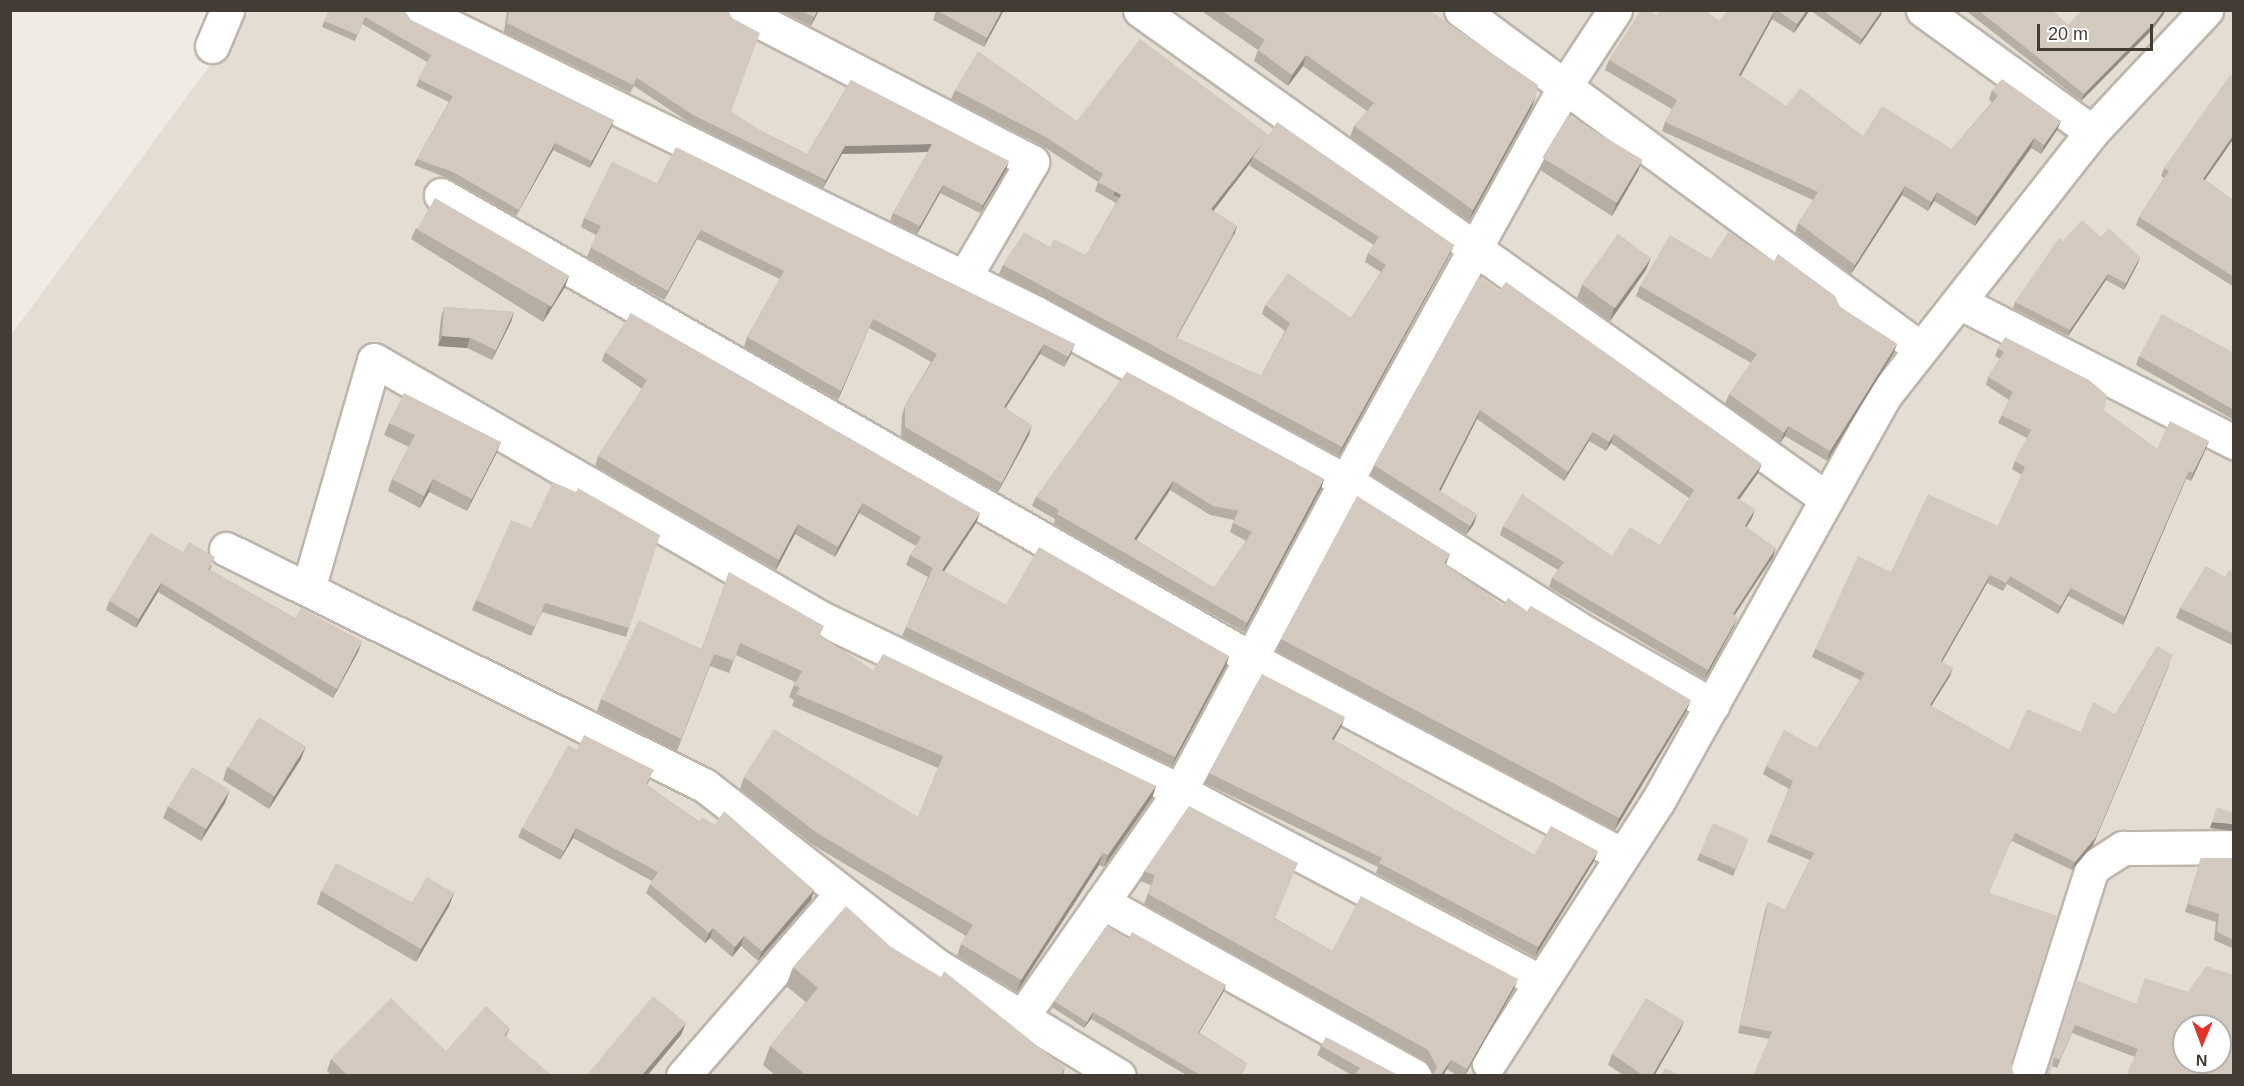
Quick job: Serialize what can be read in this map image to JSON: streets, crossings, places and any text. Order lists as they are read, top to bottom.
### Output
{
  "scale_bar": "20 m",
  "north": "bottom"
}
